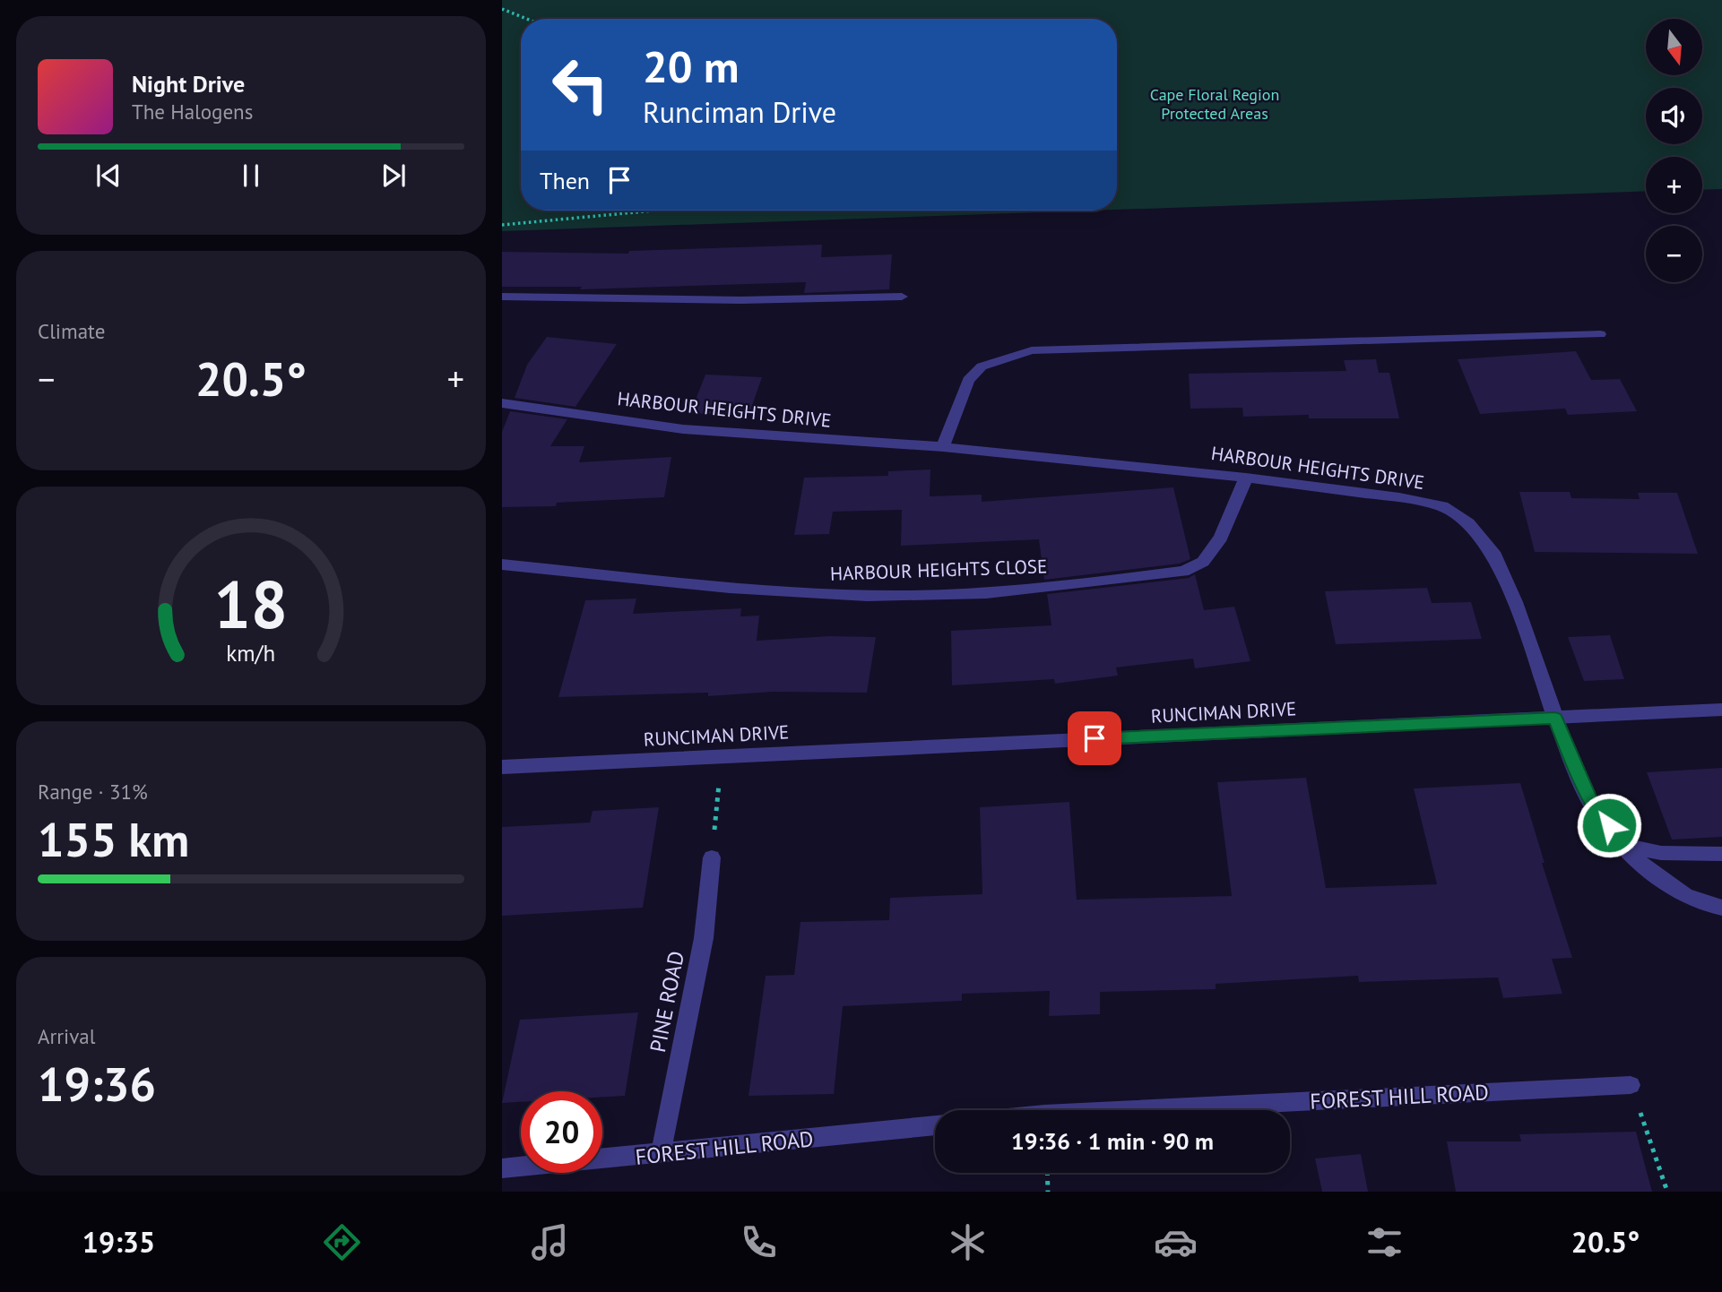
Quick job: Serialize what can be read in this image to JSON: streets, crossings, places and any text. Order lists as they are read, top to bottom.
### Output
{
  "streets": {
    "street": [
      "HARBOUR HEIGHTS DRIVE",
      "HARBOUR HEIGHTS CLOSE",
      "RUNCIMAN DRIVE",
      "PINE ROAD",
      "FOREST HILL ROAD"
    ]
  },
  "crossings": [
    ["HARBOUR HEIGHTS DRIVE", "HARBOUR HEIGHTS CLOSE"],
    ["HARBOUR HEIGHTS DRIVE", "RUNCIMAN DRIVE"],
    ["PINE ROAD", "FOREST HILL ROAD"]
  ],
  "parks": ["Cape Floral Region Protected Areas"],
  "north": "bottom",
  "page": {
    "map_buttons": ["+", "−"],
    "turn": ["20 m", "Runciman Drive"],
    "song": ["Night Drive", "The Halogens"],
    "then": "Then",
    "tile": [
      "Climate",
      ["Range · 31%", "155 km"],
      ["Arrival", "19:36"]
    ],
    "heat": ["−", "20.5°", "+"],
    "limit": "20",
    "trip": "19:36 · 1 min · 90 m",
    "tabs": ["19:35", "20.5°"],
    "gauge": ["18", "km/h"]
  }
}
